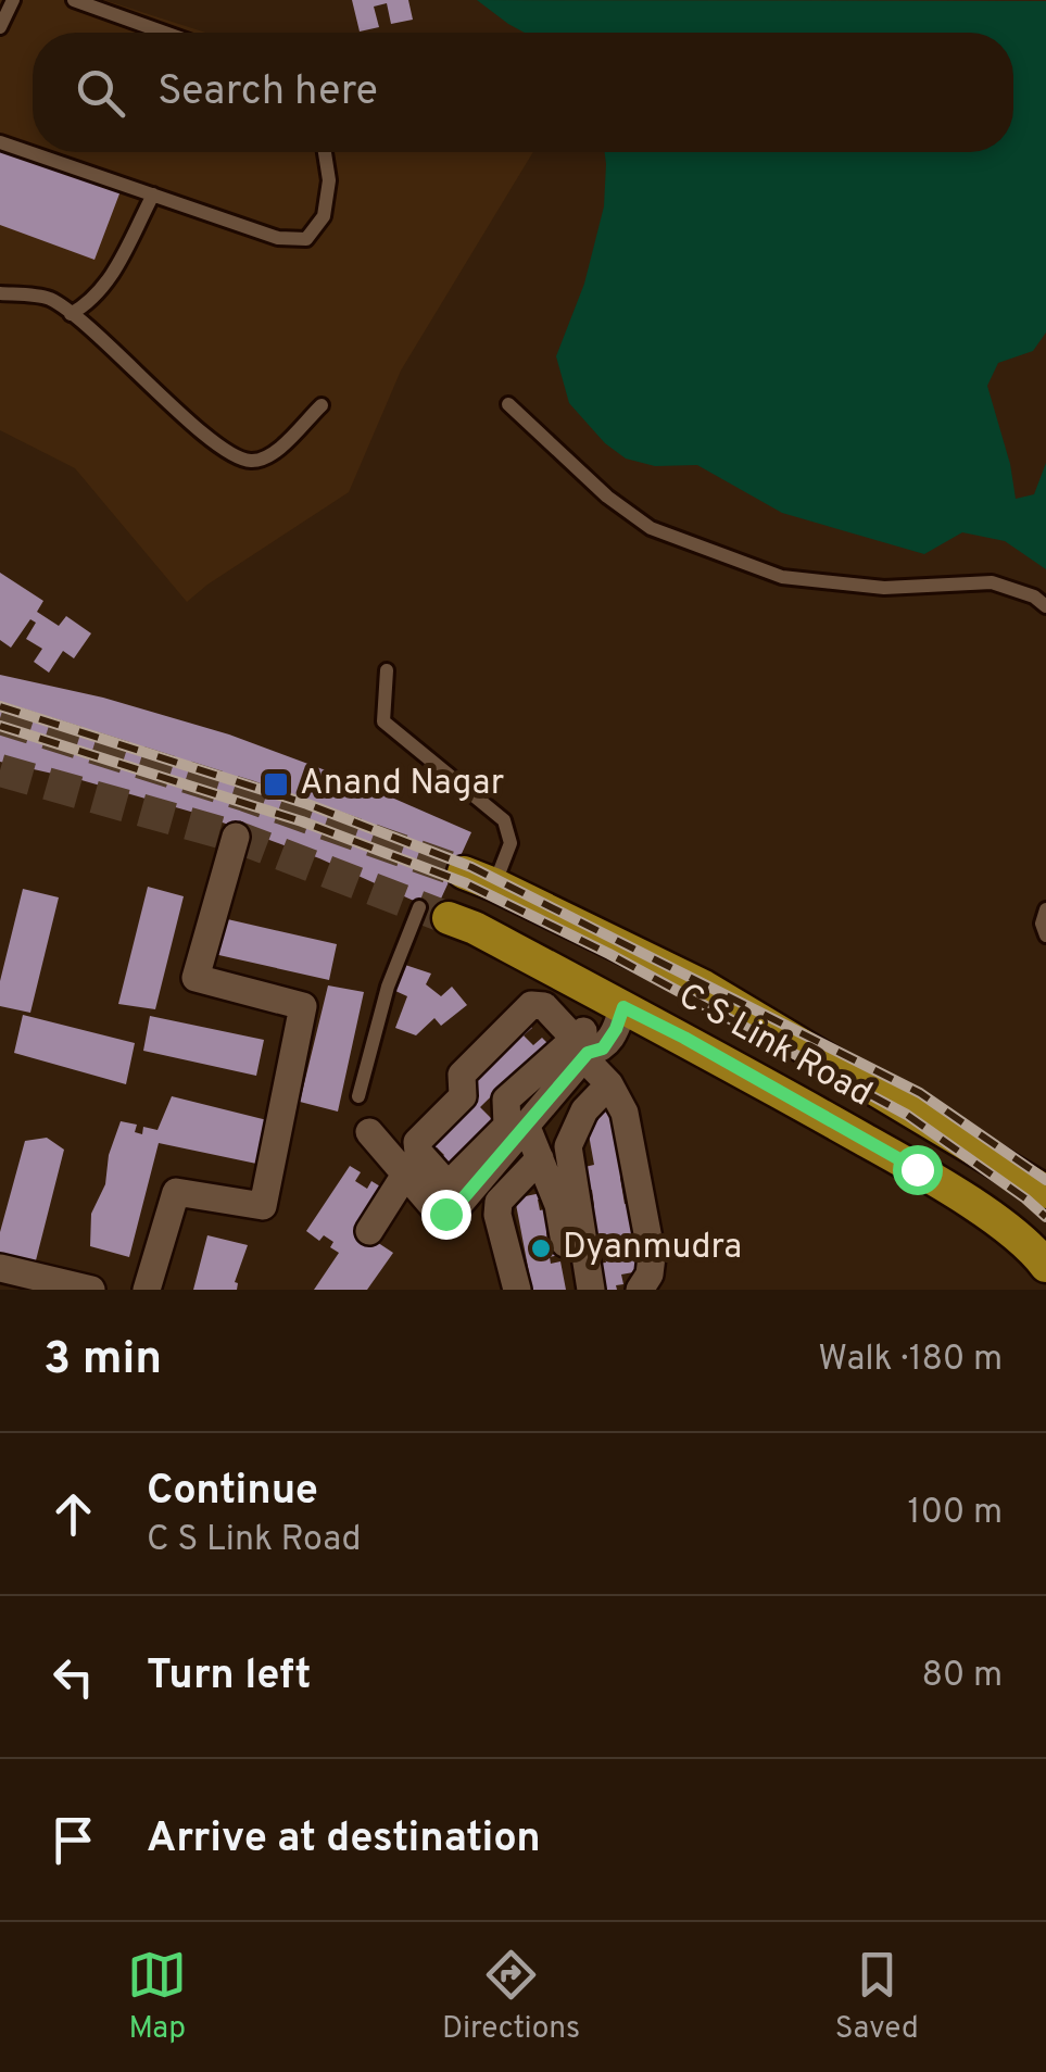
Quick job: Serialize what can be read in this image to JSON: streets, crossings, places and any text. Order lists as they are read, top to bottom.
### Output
{
  "streets": {
    "main road": ["C S Link Road"]
  },
  "places": {
    "transit": ["Anand Nagar"],
    "other": ["Dyanmudra"]
  },
  "page": {
    "search": "Search here",
    "heading": ["3 min", "Walk · 180 m"],
    "list": [
      ["Continue", "C S Link Road", "100 m"],
      ["Turn left", "80 m"],
      "Arrive at destination"
    ],
    "nav": ["Map", "Directions", "Saved"]
  }
}
